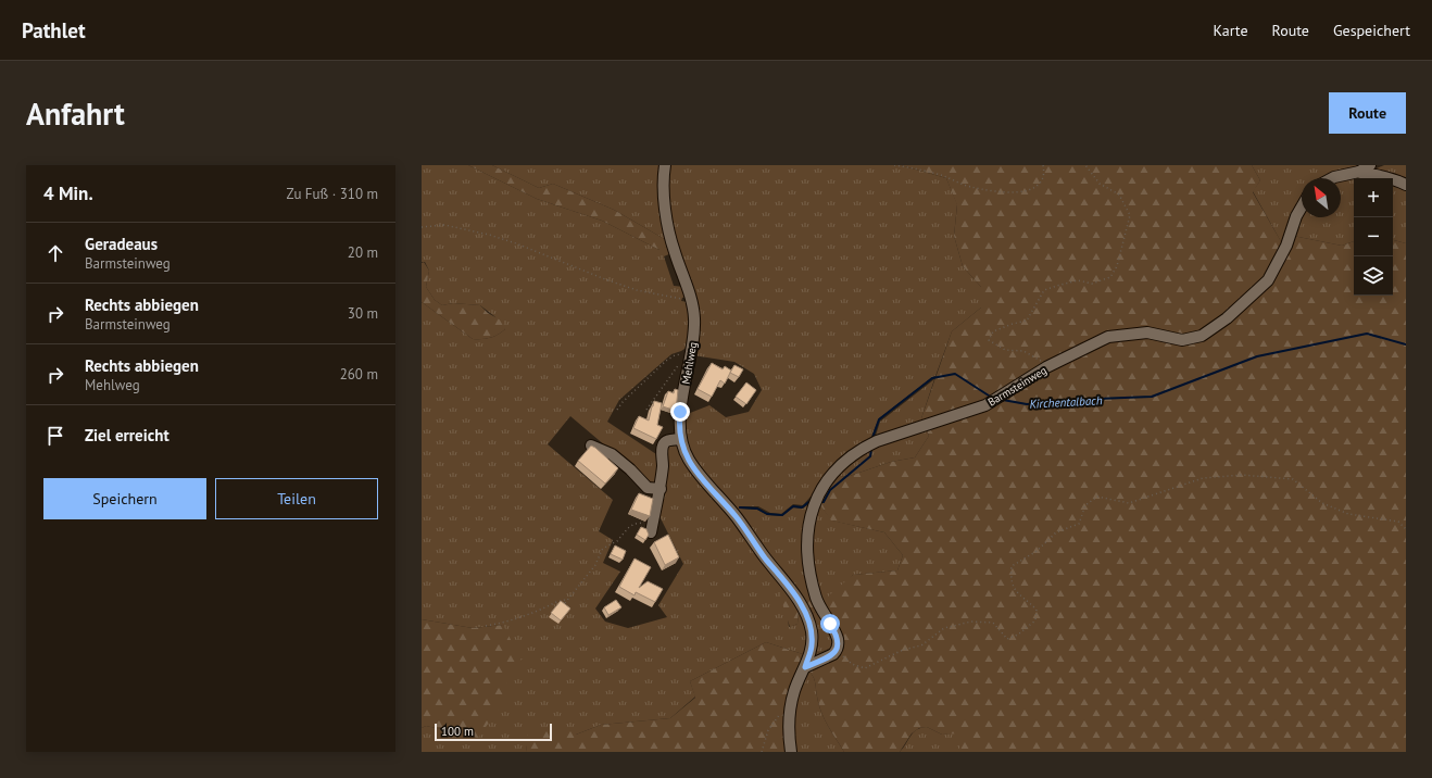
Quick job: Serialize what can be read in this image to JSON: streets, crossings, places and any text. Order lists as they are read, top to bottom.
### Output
{
  "streets": {
    "street": ["Mehlweg", "Barmsteinweg"]
  },
  "water": ["Kirchentalbach"],
  "scale_bar": "100 m",
  "north": "top left",
  "page": {
    "header": "Pathlet",
    "nav": ["Karte", "Route", "Gespeichert"],
    "buttons": [
      "Route",
      ["Speichern", "Teilen"]
    ],
    "title": "Anfahrt",
    "heading": ["4 Min.", "Zu Fuß · 310 m"],
    "map_buttons": ["+", "−"],
    "list": [
      ["Geradeaus", "Barmsteinweg", "20 m"],
      ["Rechts abbiegen", "Barmsteinweg", "30 m"],
      ["Rechts abbiegen", "Mehlweg", "260 m"],
      "Ziel erreicht"
    ],
    "scale": "100 m"
  }
}
